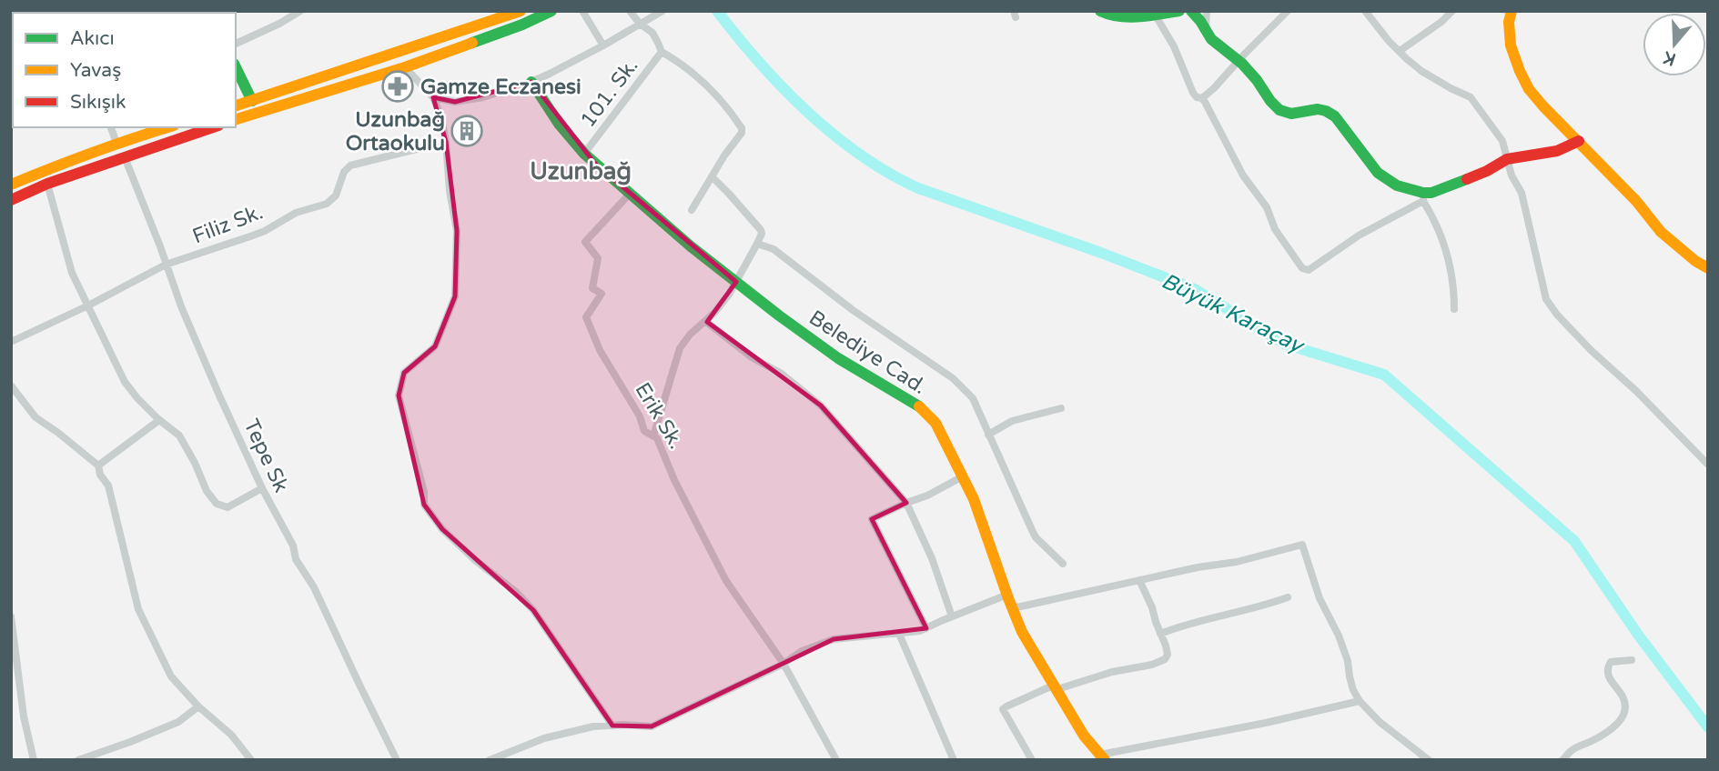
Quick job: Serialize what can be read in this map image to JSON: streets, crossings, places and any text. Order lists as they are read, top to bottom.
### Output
{
  "streets": {
    "main road": ["Belediye Cad."],
    "street": [
      "101. Sk.",
      "Filiz Sk.",
      "Erik Sk.",
      "Tepe Sk"
    ]
  },
  "crossings": [
    ["101. Sk.", "Belediye Cad."],
    ["Filiz Sk.", "Tepe Sk"],
    ["Belediye Cad.", "Erik Sk."]
  ],
  "districts": ["Uzunbağ"],
  "water": ["Büyük Karaçay"],
  "places": {
    "pharmacy": ["Gamze Eczanesi"],
    "building": ["Uzunbağ Ortaokulu"]
  },
  "legend": ["Akıcı", "Yavaş", "Sıkışık"],
  "north": "bottom"
}
